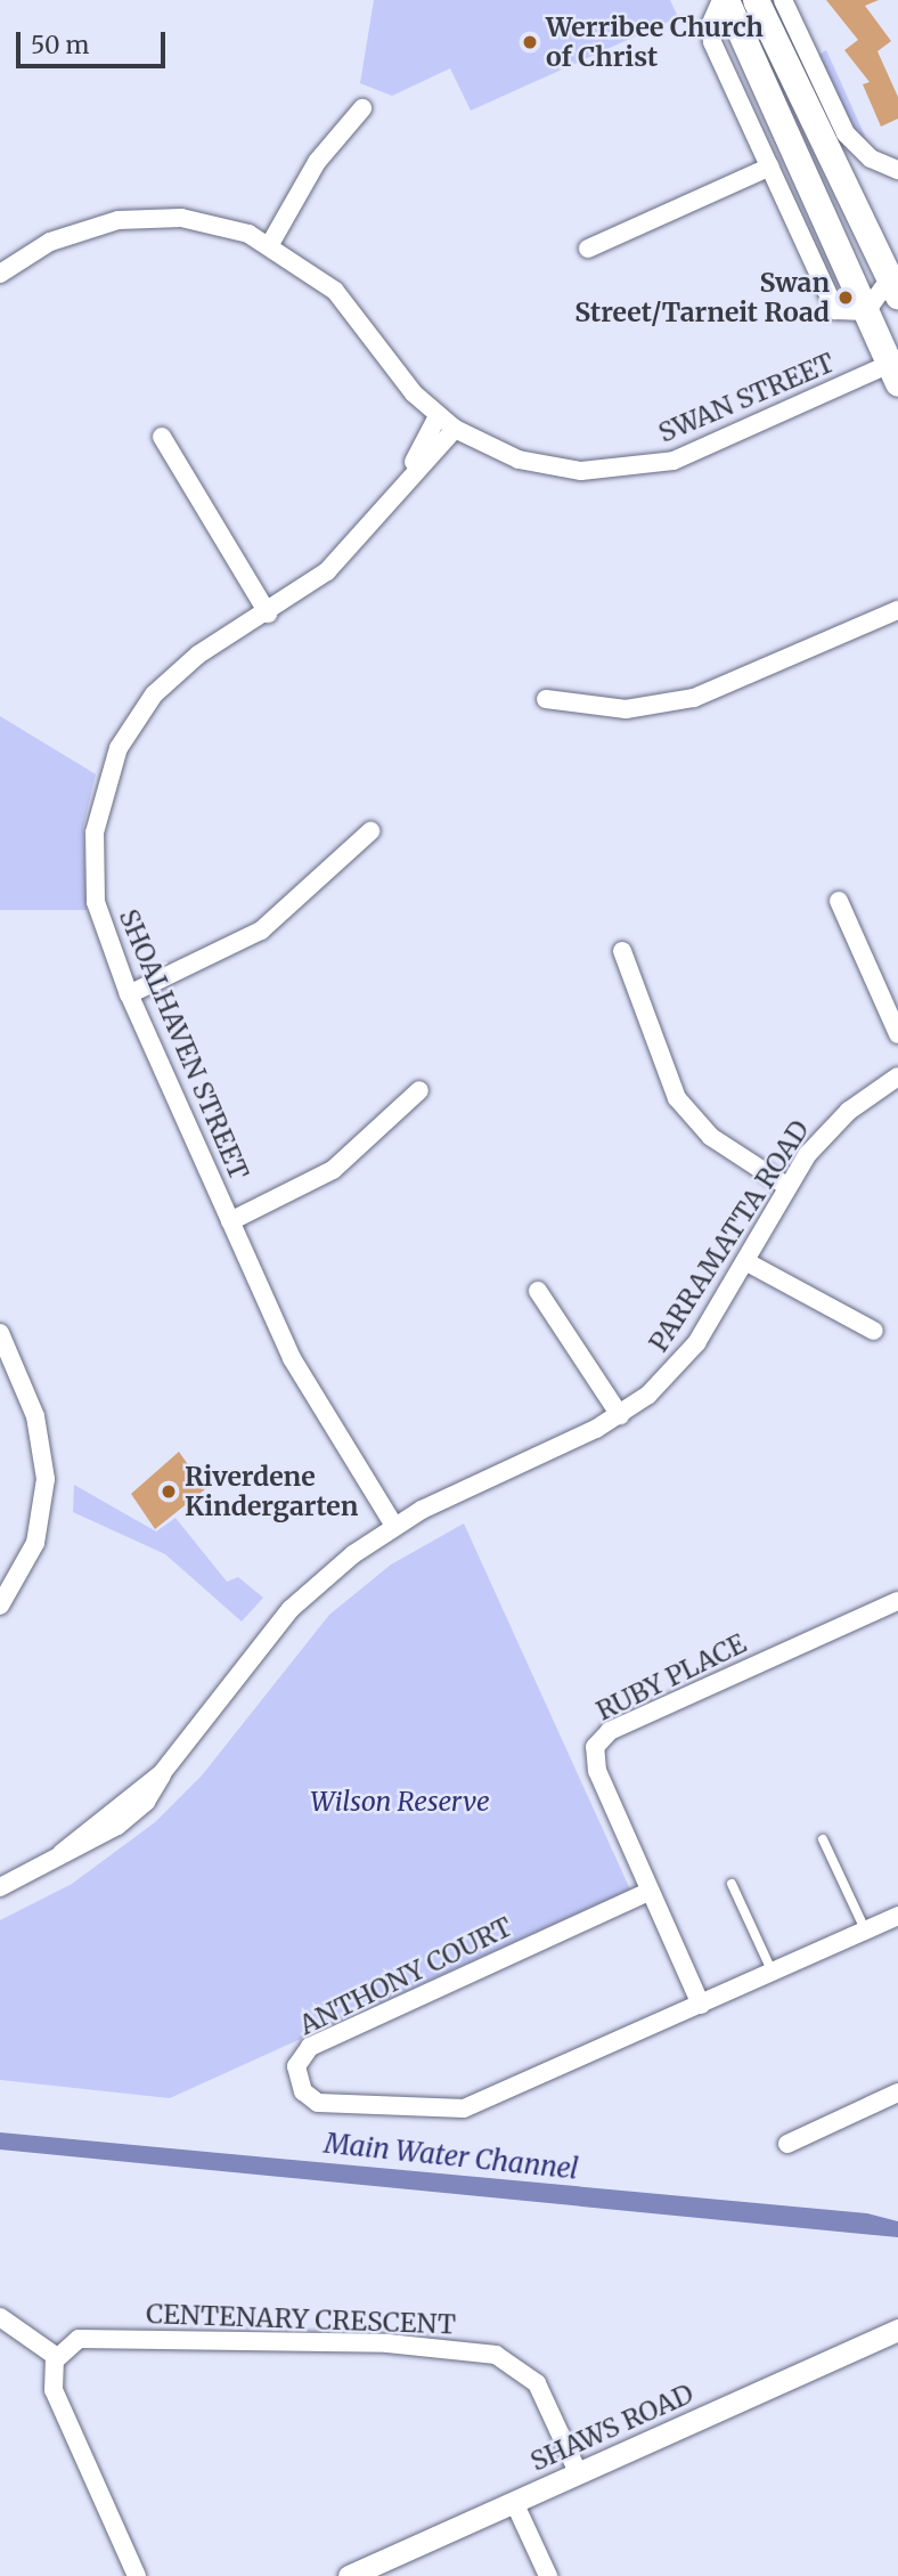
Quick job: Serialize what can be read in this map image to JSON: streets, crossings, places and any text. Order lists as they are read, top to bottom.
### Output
{
  "streets": {
    "street": [
      "SWAN STREET",
      "SHOALHAVEN STREET",
      "PARRAMATTA ROAD",
      "RUBY PLACE",
      "ANTHONY COURT",
      "CENTENARY CRESCENT",
      "SHAWS ROAD"
    ]
  },
  "crossings": [
    ["SWAN STREET", "SHOALHAVEN STREET"],
    ["SHOALHAVEN STREET", "PARRAMATTA ROAD"],
    ["RUBY PLACE", "ANTHONY COURT"],
    ["CENTENARY CRESCENT", "SHAWS ROAD"]
  ],
  "water": ["Main Water Channel"],
  "parks": ["Wilson Reserve"],
  "places": ["Werribee Church of Christ", "Swan Street/Tarneit Road", "Riverdene Kindergarten"],
  "scale_bar": "50 m"
}
